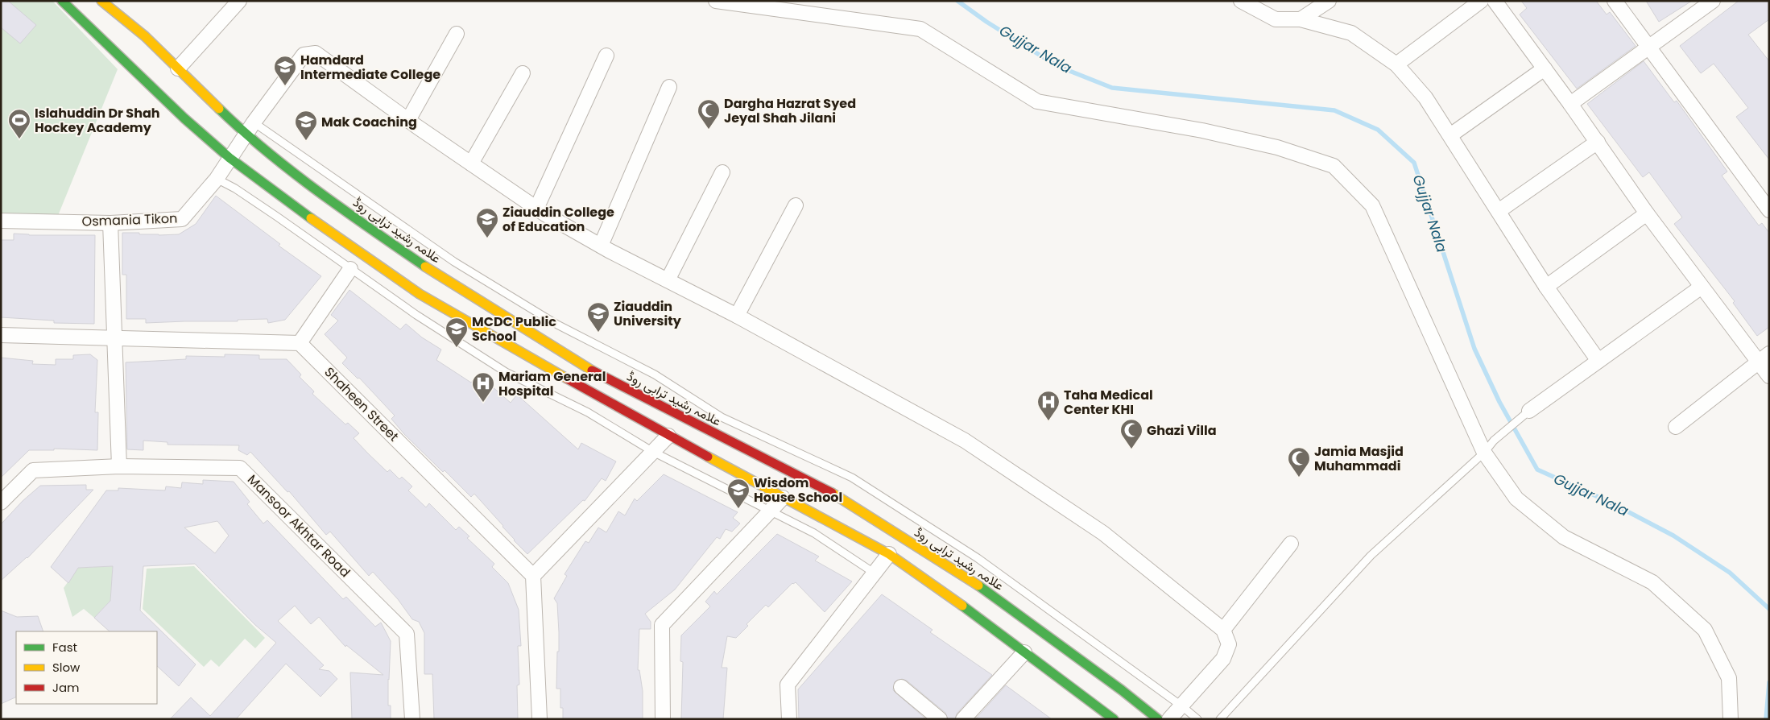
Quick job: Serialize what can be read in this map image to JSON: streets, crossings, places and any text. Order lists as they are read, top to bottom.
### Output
{
  "streets": {
    "main road": ["علامہ رشید ترابی روڈ"],
    "street": ["Osmania Tikon", "Shaheen Street", "Mansoor Akhtar Road"]
  },
  "crossings": [
    ["Osmania Tikon", "علامہ رشید ترابی روڈ"]
  ],
  "water": ["Gujjar Nala"],
  "places": {
    "school or university": [
      "Hamdard Intermediate College",
      "Mak Coaching",
      "Ziauddin College of Education",
      "Ziauddin University",
      "MCDC Public School",
      "Wisdom House School"
    ],
    "mosque": ["Dargha Hazrat Syed Jeyal Shah Jilani", "Ghazi Villa", "Jamia Masjid Muhammadi"],
    "sports": ["Islahuddin Dr Shah Hockey Academy"],
    "hospital": ["Mariam General Hospital", "Taha Medical Center KHI"]
  },
  "legend": ["Fast", "Slow", "Jam"]
}
